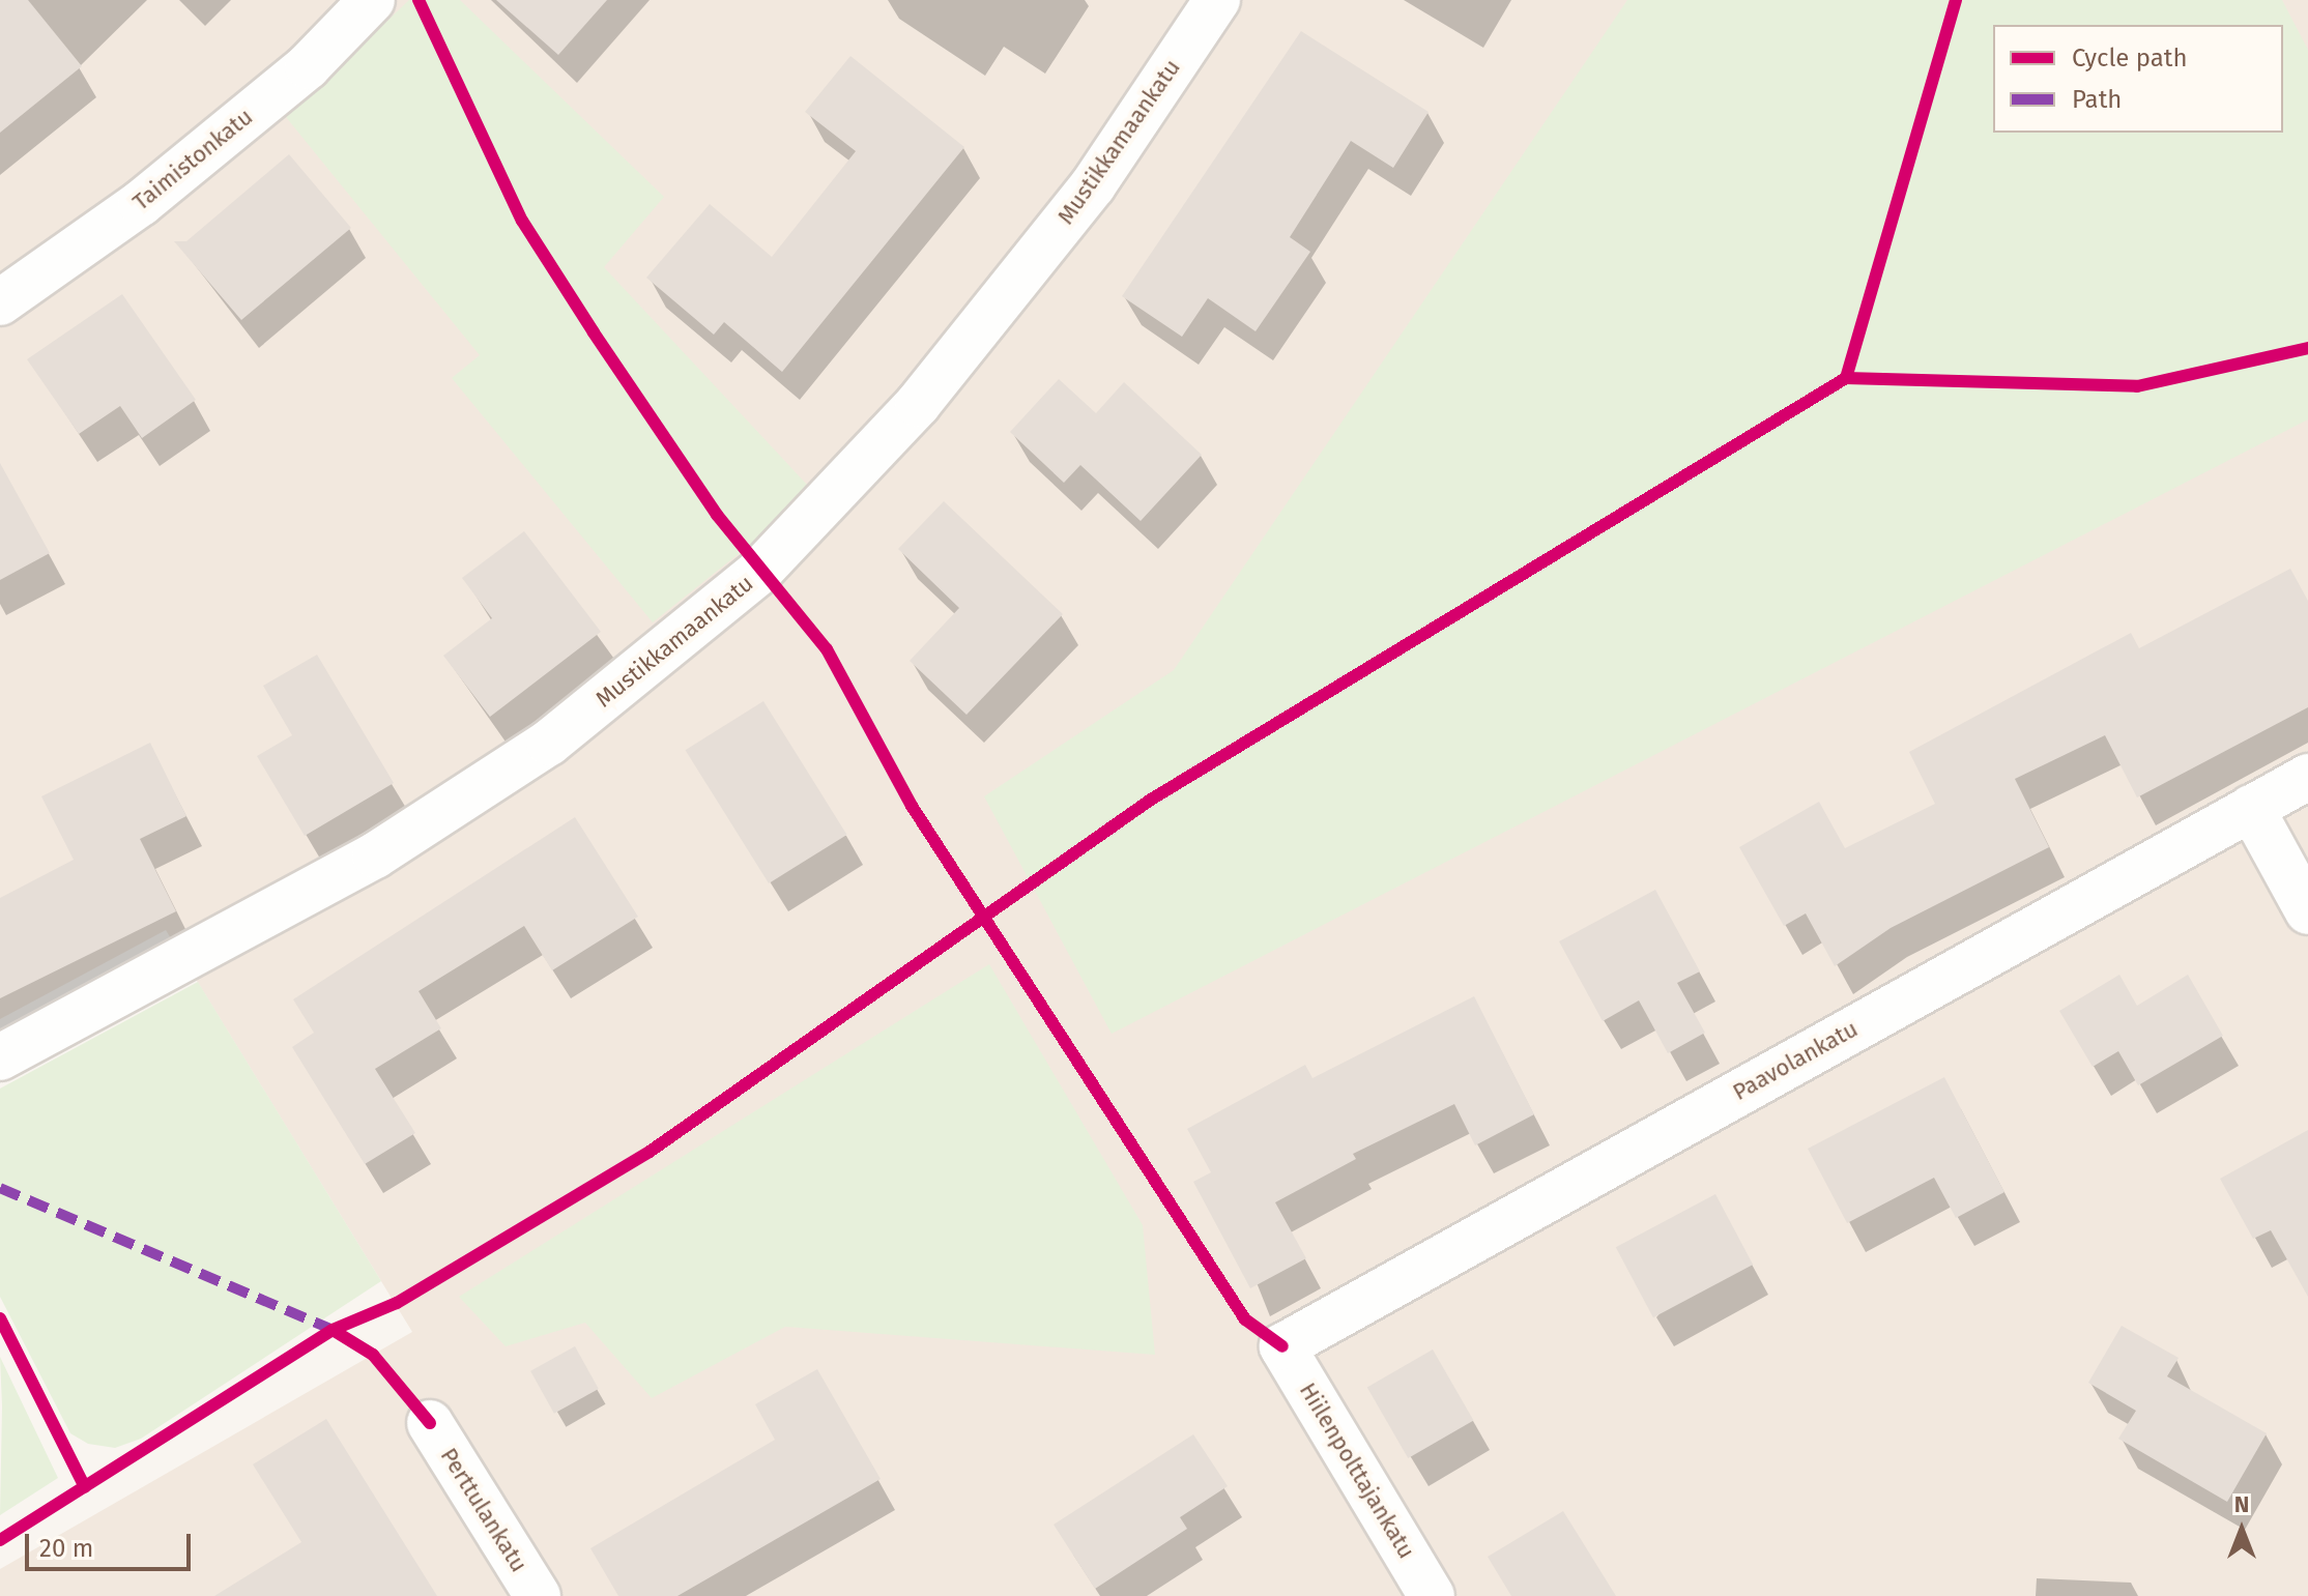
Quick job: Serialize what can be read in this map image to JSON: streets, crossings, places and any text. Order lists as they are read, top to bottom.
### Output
{
  "streets": {
    "street": [
      "Mustikkamaankatu",
      "Taimistonkatu",
      "Paavolankatu",
      "Hiilenpolttajankatu",
      "Perttulankatu"
    ]
  },
  "crossings": [
    ["Paavolankatu", "Hiilenpolttajankatu"]
  ],
  "legend": ["Cycle path", "Path"],
  "scale_bar": "20 m",
  "north": "top"
}
